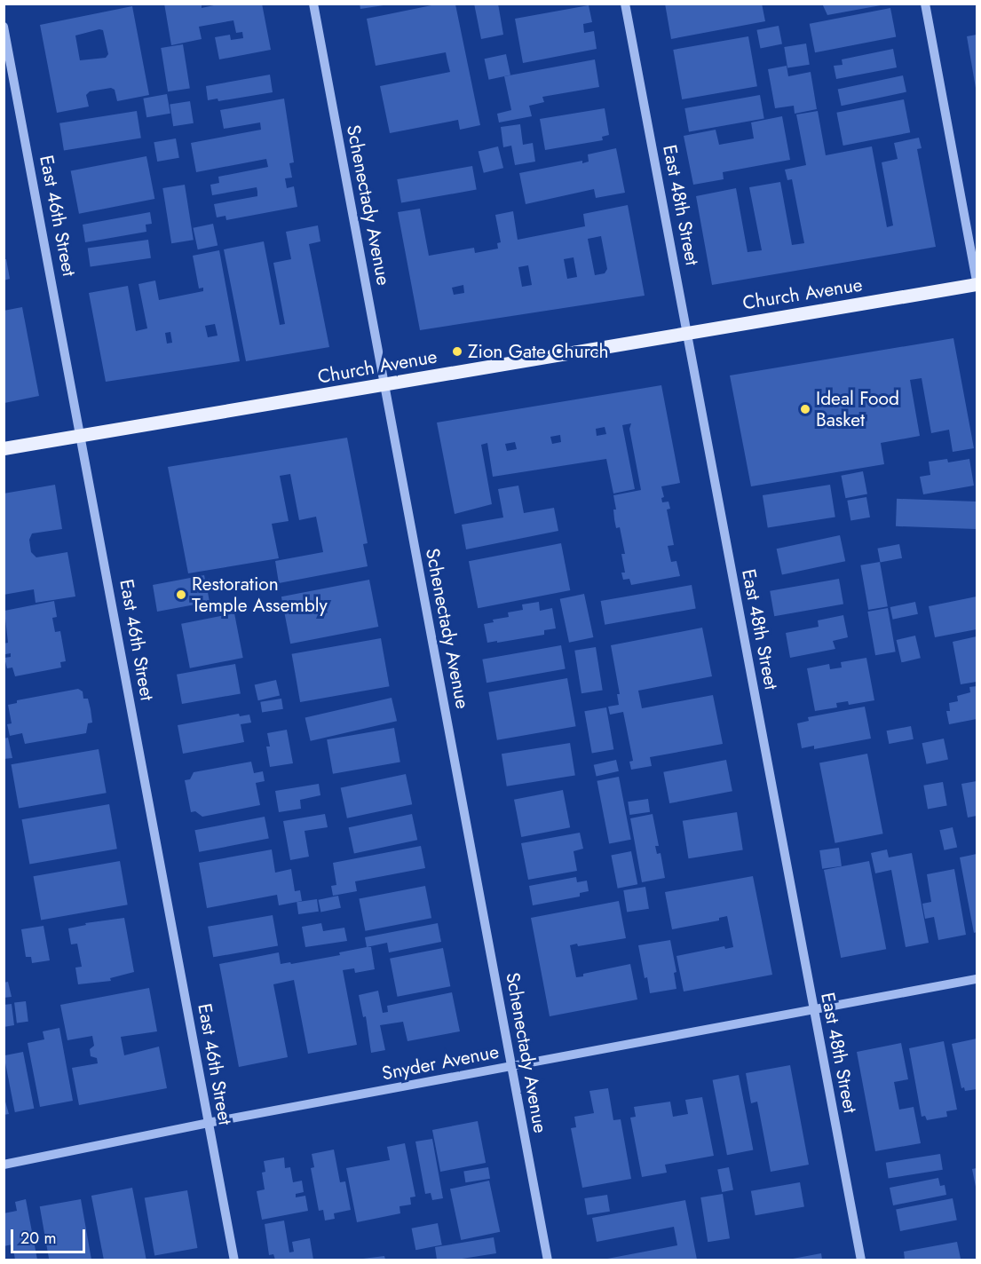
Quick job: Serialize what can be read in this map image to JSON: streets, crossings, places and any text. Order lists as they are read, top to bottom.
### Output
{
  "streets": {
    "main road": ["Church Avenue"],
    "street": [
      "Schenectady Avenue",
      "East 48th Street",
      "East 46th Street",
      "Snyder Avenue"
    ]
  },
  "crossings": [
    ["Schenectady Avenue", "Church Avenue"],
    ["Schenectady Avenue", "Snyder Avenue"],
    ["East 48th Street", "Church Avenue"],
    ["East 48th Street", "Snyder Avenue"],
    ["East 46th Street", "Church Avenue"],
    ["East 46th Street", "Snyder Avenue"]
  ],
  "places": ["Zion Gate Church", "Ideal Food Basket", "Restoration Temple Assembly"],
  "scale_bar": "20 m"
}
